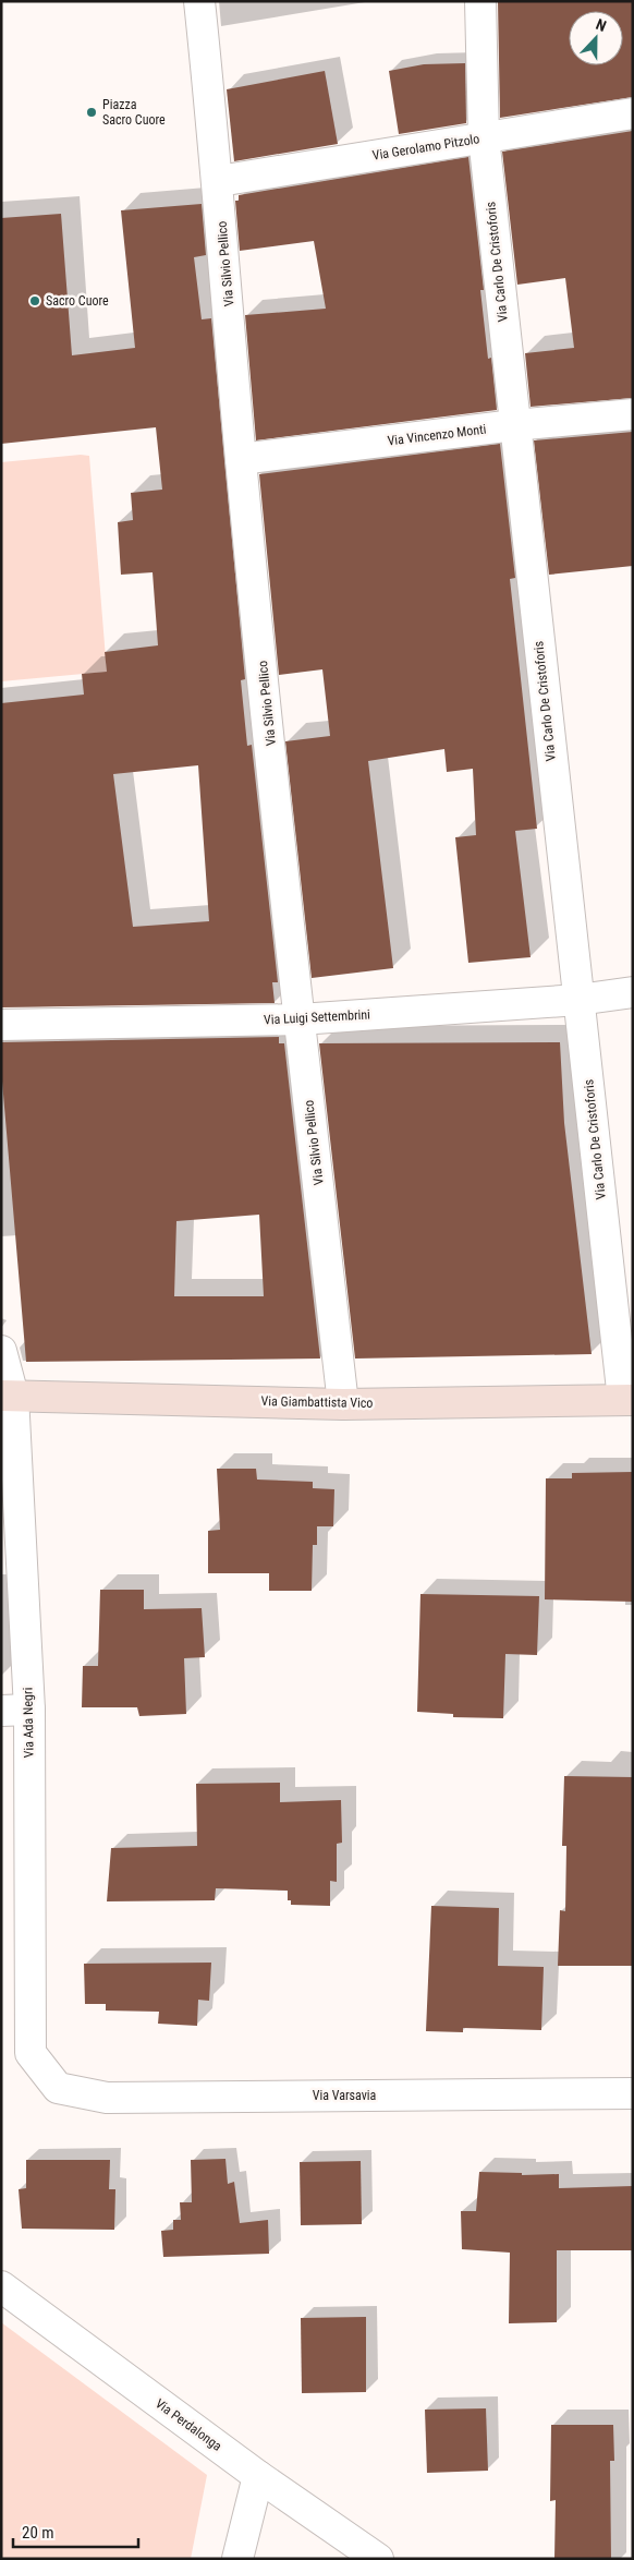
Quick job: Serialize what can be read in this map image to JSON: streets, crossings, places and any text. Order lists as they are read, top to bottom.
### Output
{
  "streets": {
    "street": [
      "Via Gerolamo Pitzolo",
      "Via Carlo De Cristoforis",
      "Via Silvio Pellico",
      "Via Vincenzo Monti",
      "Via Luigi Settembrini",
      "Via Giambattista Vico",
      "Via Ada Negri",
      "Via Varsavia",
      "Via Perdalonga"
    ]
  },
  "crossings": [
    ["Via Gerolamo Pitzolo", "Via Carlo De Cristoforis"],
    ["Via Gerolamo Pitzolo", "Via Silvio Pellico"],
    ["Via Carlo De Cristoforis", "Via Vincenzo Monti"],
    ["Via Carlo De Cristoforis", "Via Luigi Settembrini"],
    ["Via Carlo De Cristoforis", "Via Giambattista Vico"],
    ["Via Silvio Pellico", "Via Vincenzo Monti"],
    ["Via Silvio Pellico", "Via Luigi Settembrini"],
    ["Via Silvio Pellico", "Via Giambattista Vico"],
    ["Via Giambattista Vico", "Via Ada Negri"],
    ["Via Ada Negri", "Via Varsavia"]
  ],
  "places": ["Piazza Sacro Cuore", "Sacro Cuore"],
  "scale_bar": "20 m",
  "north": "top"
}
